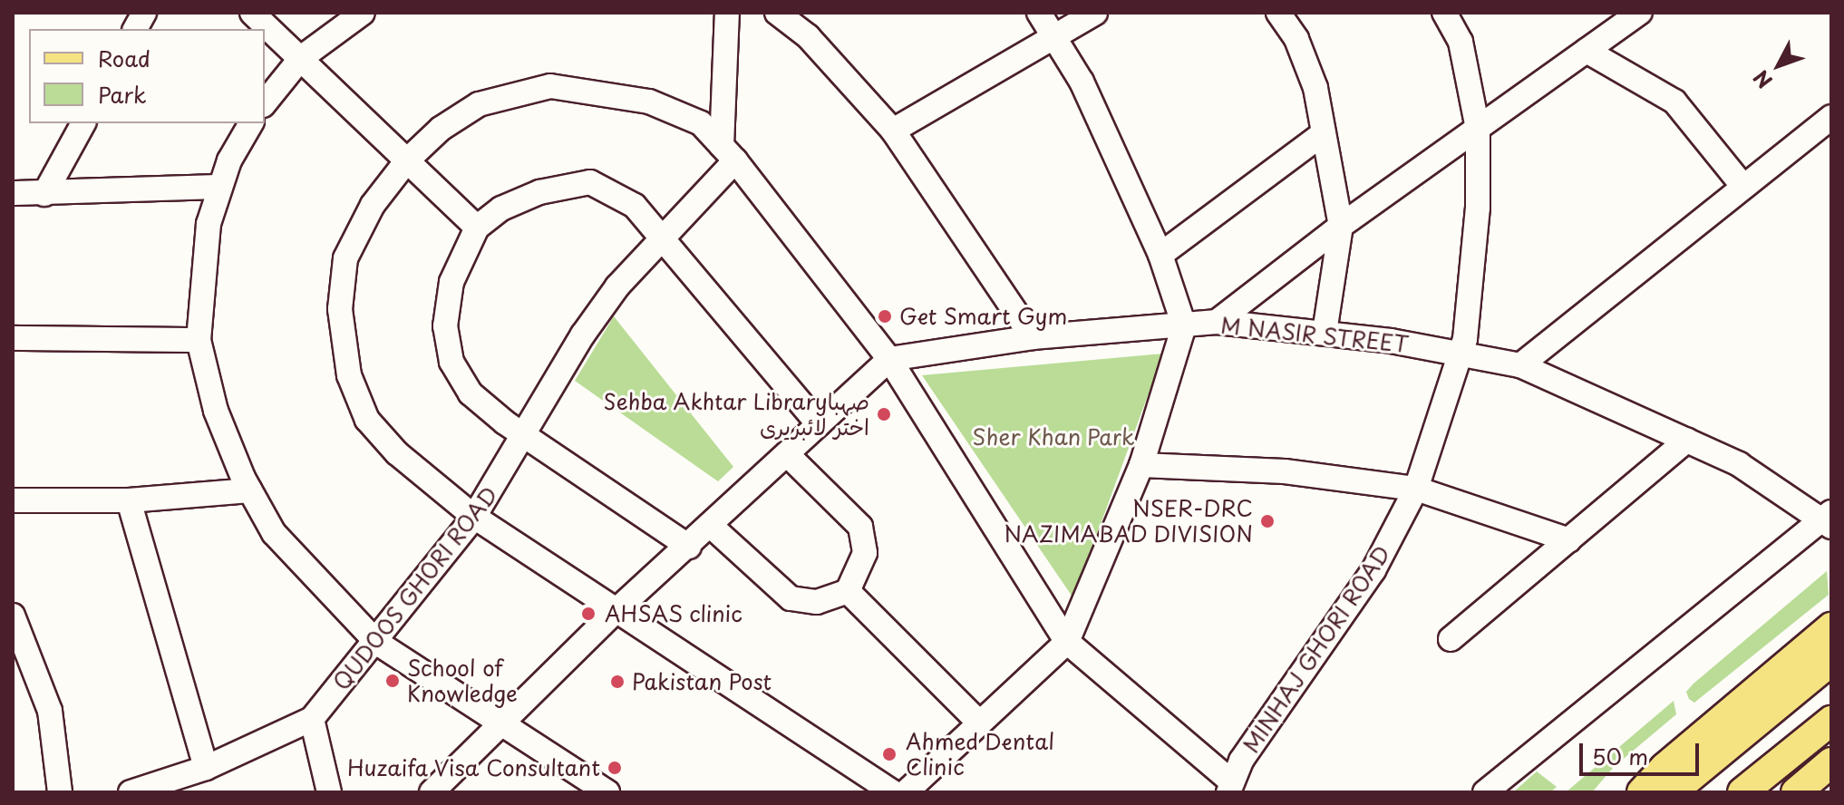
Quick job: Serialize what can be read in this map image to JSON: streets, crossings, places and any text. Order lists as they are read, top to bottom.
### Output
{
  "streets": {
    "street": ["M NASIR STREET", "QUDOOS GHORI ROAD", "MINHAJ GHORI ROAD"]
  },
  "crossings": [
    ["M NASIR STREET", "MINHAJ GHORI ROAD"]
  ],
  "parks": ["Sher Khan Park"],
  "places": [
    "Get Smart Gym",
    "Sehba Akhtar Libraryصہبا اختر لائبریری",
    "NSER-DRC NAZIMABAD DIVISION",
    "AHSAS clinic",
    "School of Knowledge",
    "Pakistan Post",
    "Ahmed Dental Clinic",
    "Huzaifa Visa Consultant"
  ],
  "legend": ["Road", "Park"],
  "scale_bar": "50 m",
  "north": "bottom left"
}
